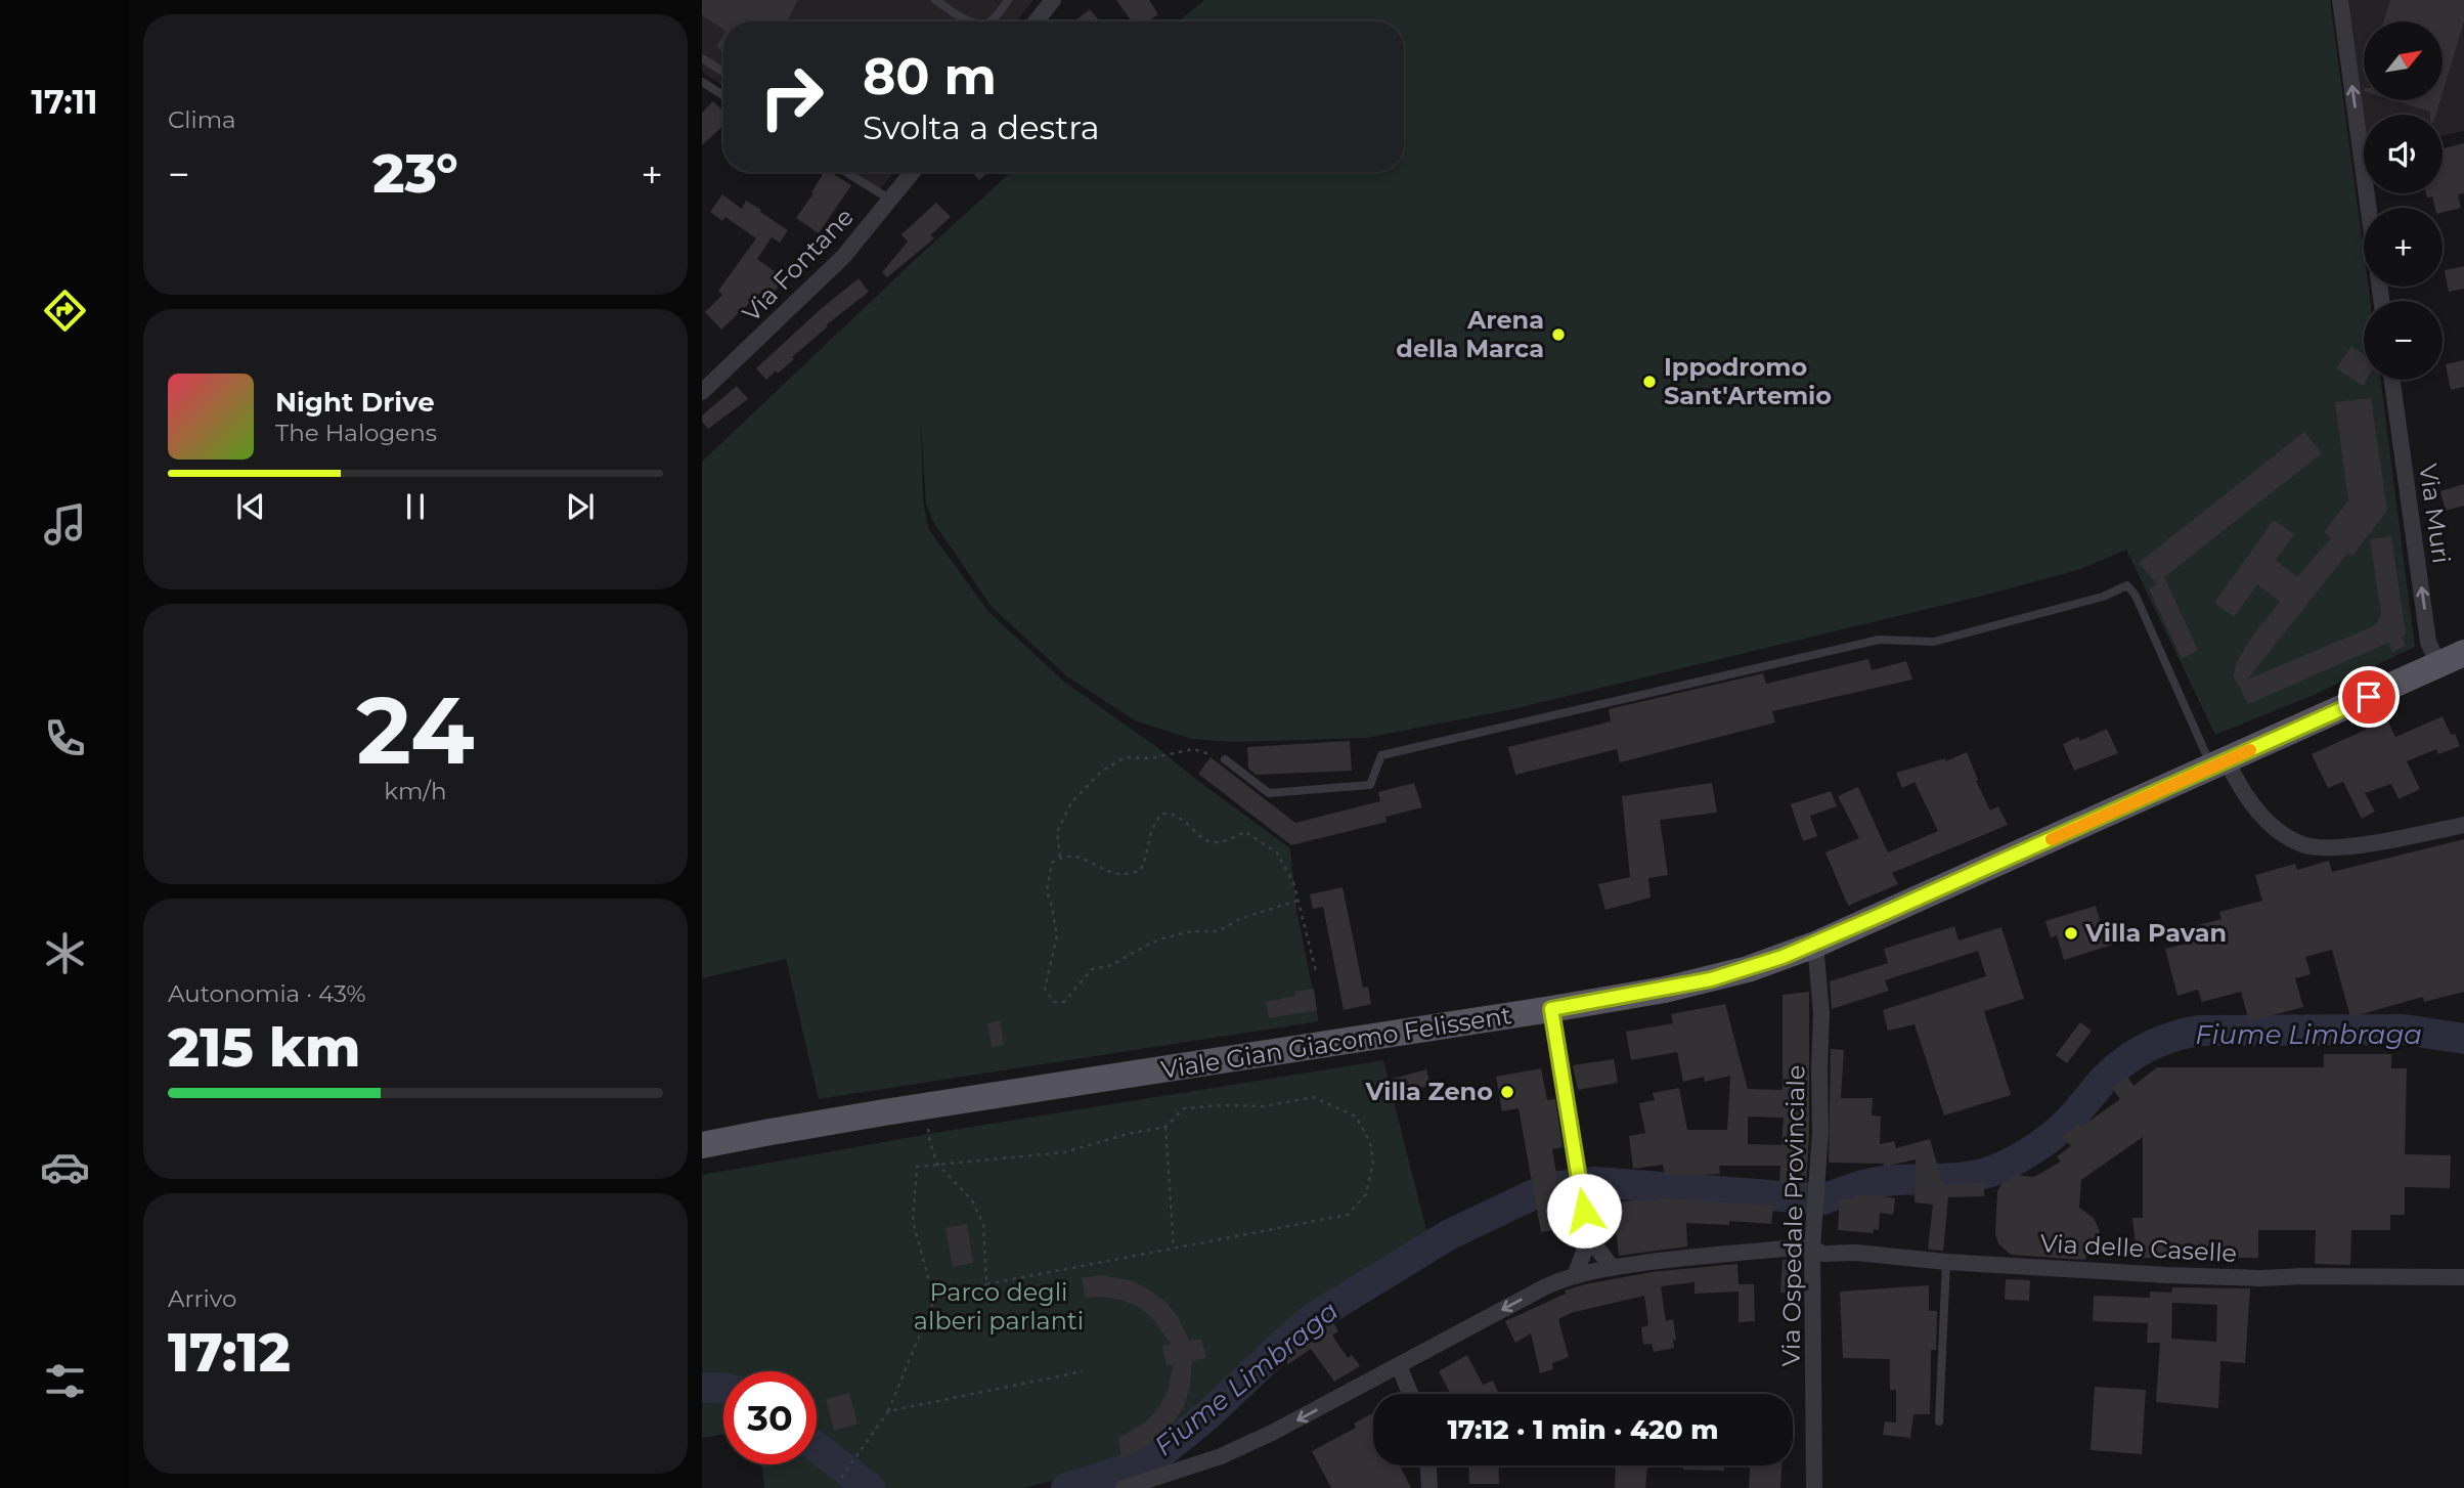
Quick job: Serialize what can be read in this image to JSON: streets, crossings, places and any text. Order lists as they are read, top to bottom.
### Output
{
  "streets": {
    "main road": ["Viale Gian Giacomo Felissent"],
    "street": [
      "Via Fontane",
      "Via Muri",
      "Via Ospedale Provinciale",
      "Via delle Caselle"
    ]
  },
  "crossings": [
    ["Via Muri", "Viale Gian Giacomo Felissent"],
    ["Viale Gian Giacomo Felissent", "Via Ospedale Provinciale"],
    ["Via Ospedale Provinciale", "Via delle Caselle"]
  ],
  "one_way": ["Via Muri", "Via delle Caselle"],
  "water": ["Fiume Limbraga"],
  "parks": ["Parco degli alberi parlanti"],
  "places": [
    "Arena della Marca",
    "Ippodromo Sant'Artemio",
    "Villa Pavan",
    "Villa Zeno"
  ],
  "north": "top right",
  "page": {
    "tabs": "17:11",
    "tile": [
      "Clima",
      ["24", "km/h"],
      ["Autonomia · 43%", "215 km"],
      ["Arrivo", "17:12"]
    ],
    "map_buttons": ["+", "−"],
    "turn": ["80 m", "Svolta a destra"],
    "heat": ["−", "23°", "+"],
    "song": ["Night Drive", "The Halogens"],
    "limit": "30",
    "trip": "17:12 · 1 min · 420 m"
  }
}
